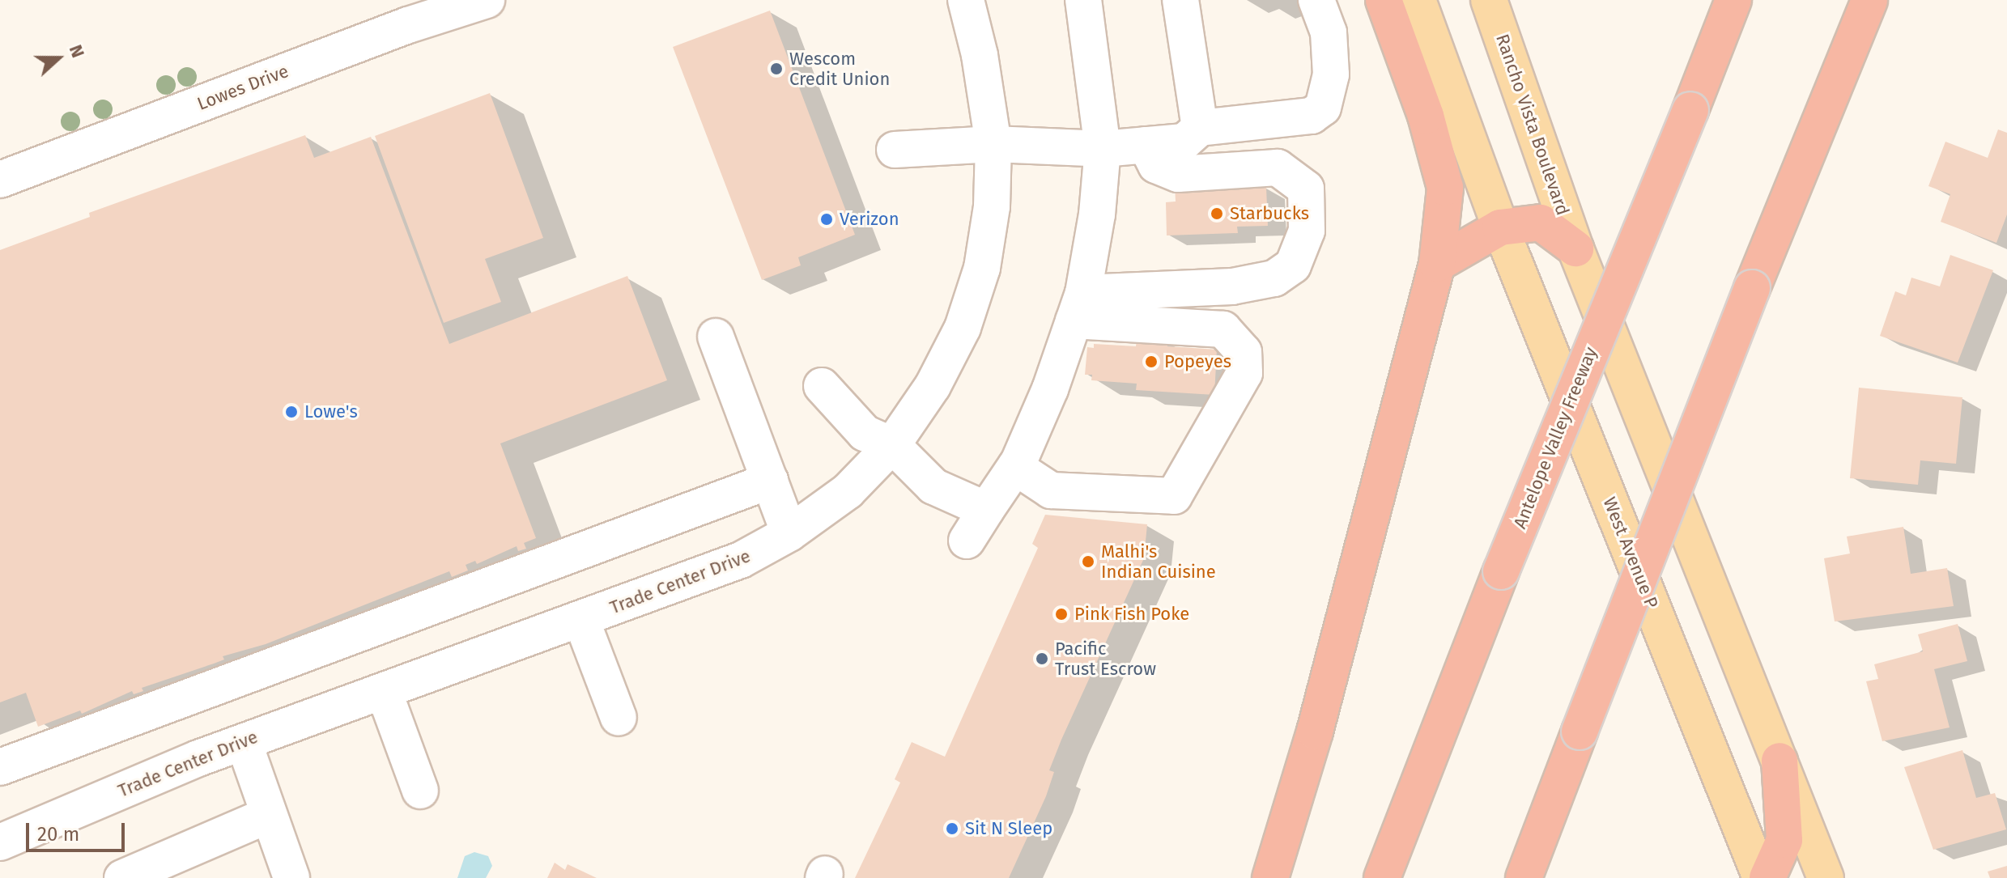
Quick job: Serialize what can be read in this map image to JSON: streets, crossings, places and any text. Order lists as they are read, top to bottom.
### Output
{
  "streets": {
    "highway": ["Antelope Valley Freeway"],
    "main road": ["Rancho Vista Boulevard", "West Avenue P"],
    "street": ["Lowes Drive", "Trade Center Drive"]
  },
  "places": [
    "Wescom Credit Union",
    "Starbucks",
    "Verizon",
    "Popeyes",
    "Lowe's",
    "Malhi's Indian Cuisine",
    "Pink Fish Poke",
    "Pacific Trust Escrow",
    "Sit N Sleep"
  ],
  "scale_bar": "20 m",
  "north": "right"
}
